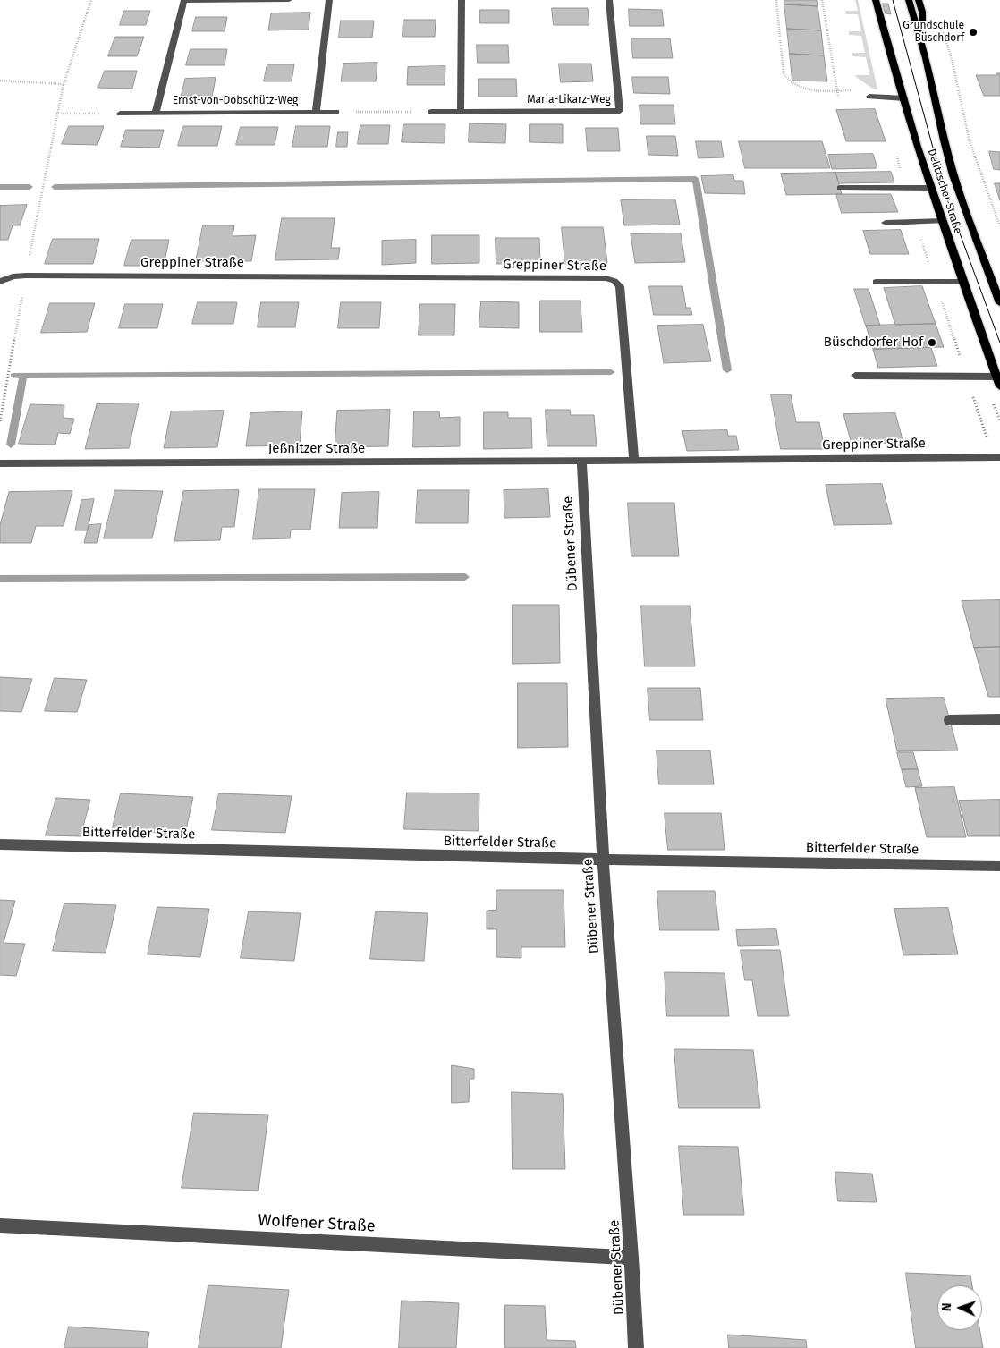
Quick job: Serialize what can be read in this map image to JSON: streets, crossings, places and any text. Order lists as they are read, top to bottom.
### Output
{
  "streets": {
    "main road": ["Delitzscher Straße"],
    "street": [
      "Maria-Likarz-Weg",
      "Ernst-von-Dobschütz-Weg",
      "Greppiner Straße",
      "Jeßnitzer Straße",
      "Dübener Straße",
      "Bitterfelder Straße",
      "Wolfener Straße"
    ]
  },
  "crossings": [
    ["Greppiner Straße", "Jeßnitzer Straße"],
    ["Jeßnitzer Straße", "Dübener Straße"],
    ["Dübener Straße", "Bitterfelder Straße"],
    ["Dübener Straße", "Wolfener Straße"]
  ],
  "places": ["Grundschule Büschdorf", "Büschdorfer Hof"],
  "north": "left"
}
